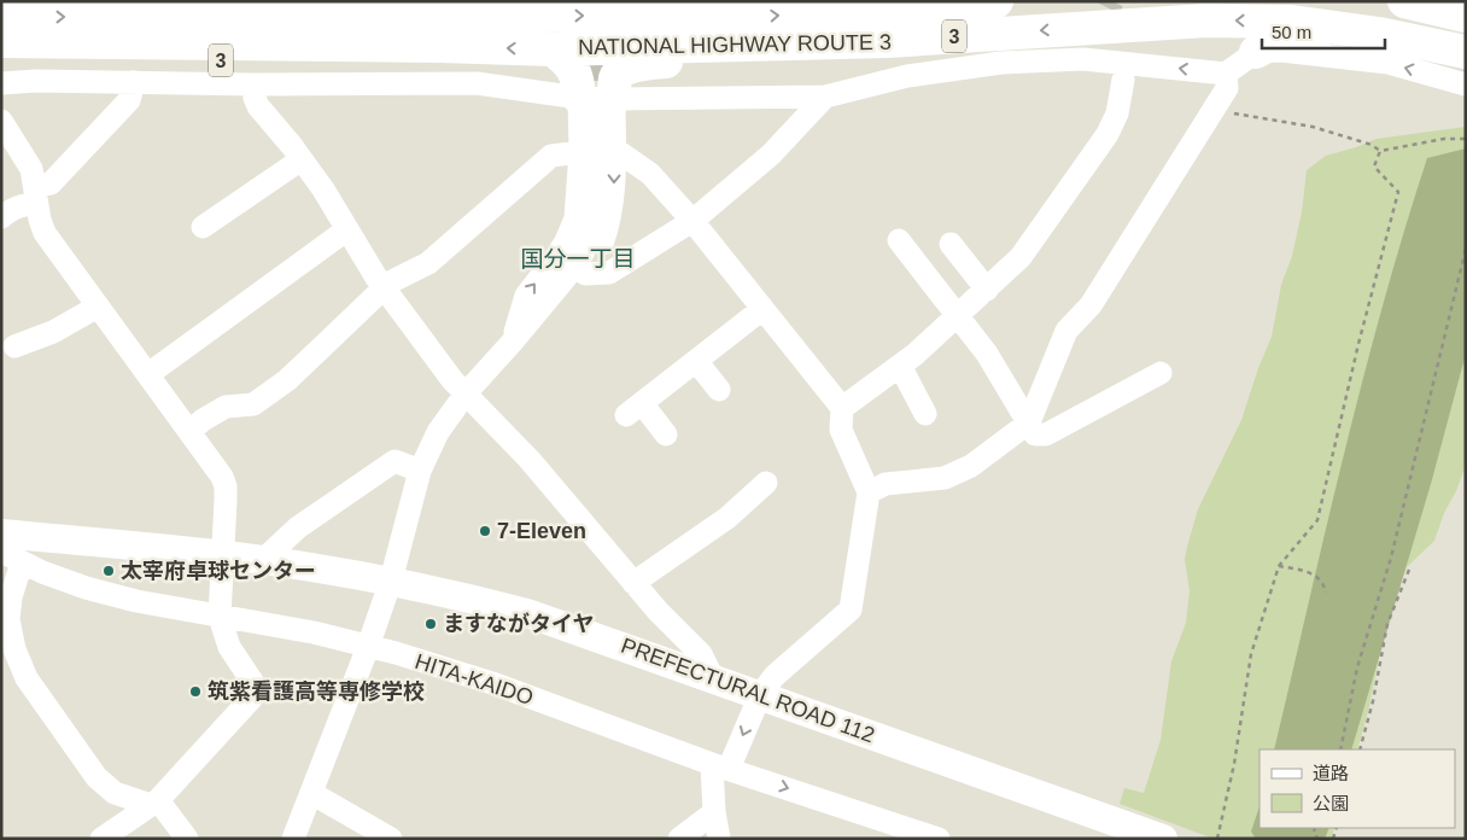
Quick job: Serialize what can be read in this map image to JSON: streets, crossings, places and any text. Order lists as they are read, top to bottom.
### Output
{
  "streets": {
    "highway": ["3", "NATIONAL HIGHWAY ROUTE 3"],
    "main road": ["PREFECTURAL ROAD 112"],
    "street": ["HITA-KAIDO"]
  },
  "crossings": [
    ["3", "NATIONAL HIGHWAY ROUTE 3"]
  ],
  "districts": ["国分一丁目"],
  "places": [
    "7-Eleven",
    "太宰府卓球センター",
    "ますながタイヤ",
    "筑紫看護高等専修学校"
  ],
  "legend": ["道路", "公園"],
  "scale_bar": "50 m"
}
